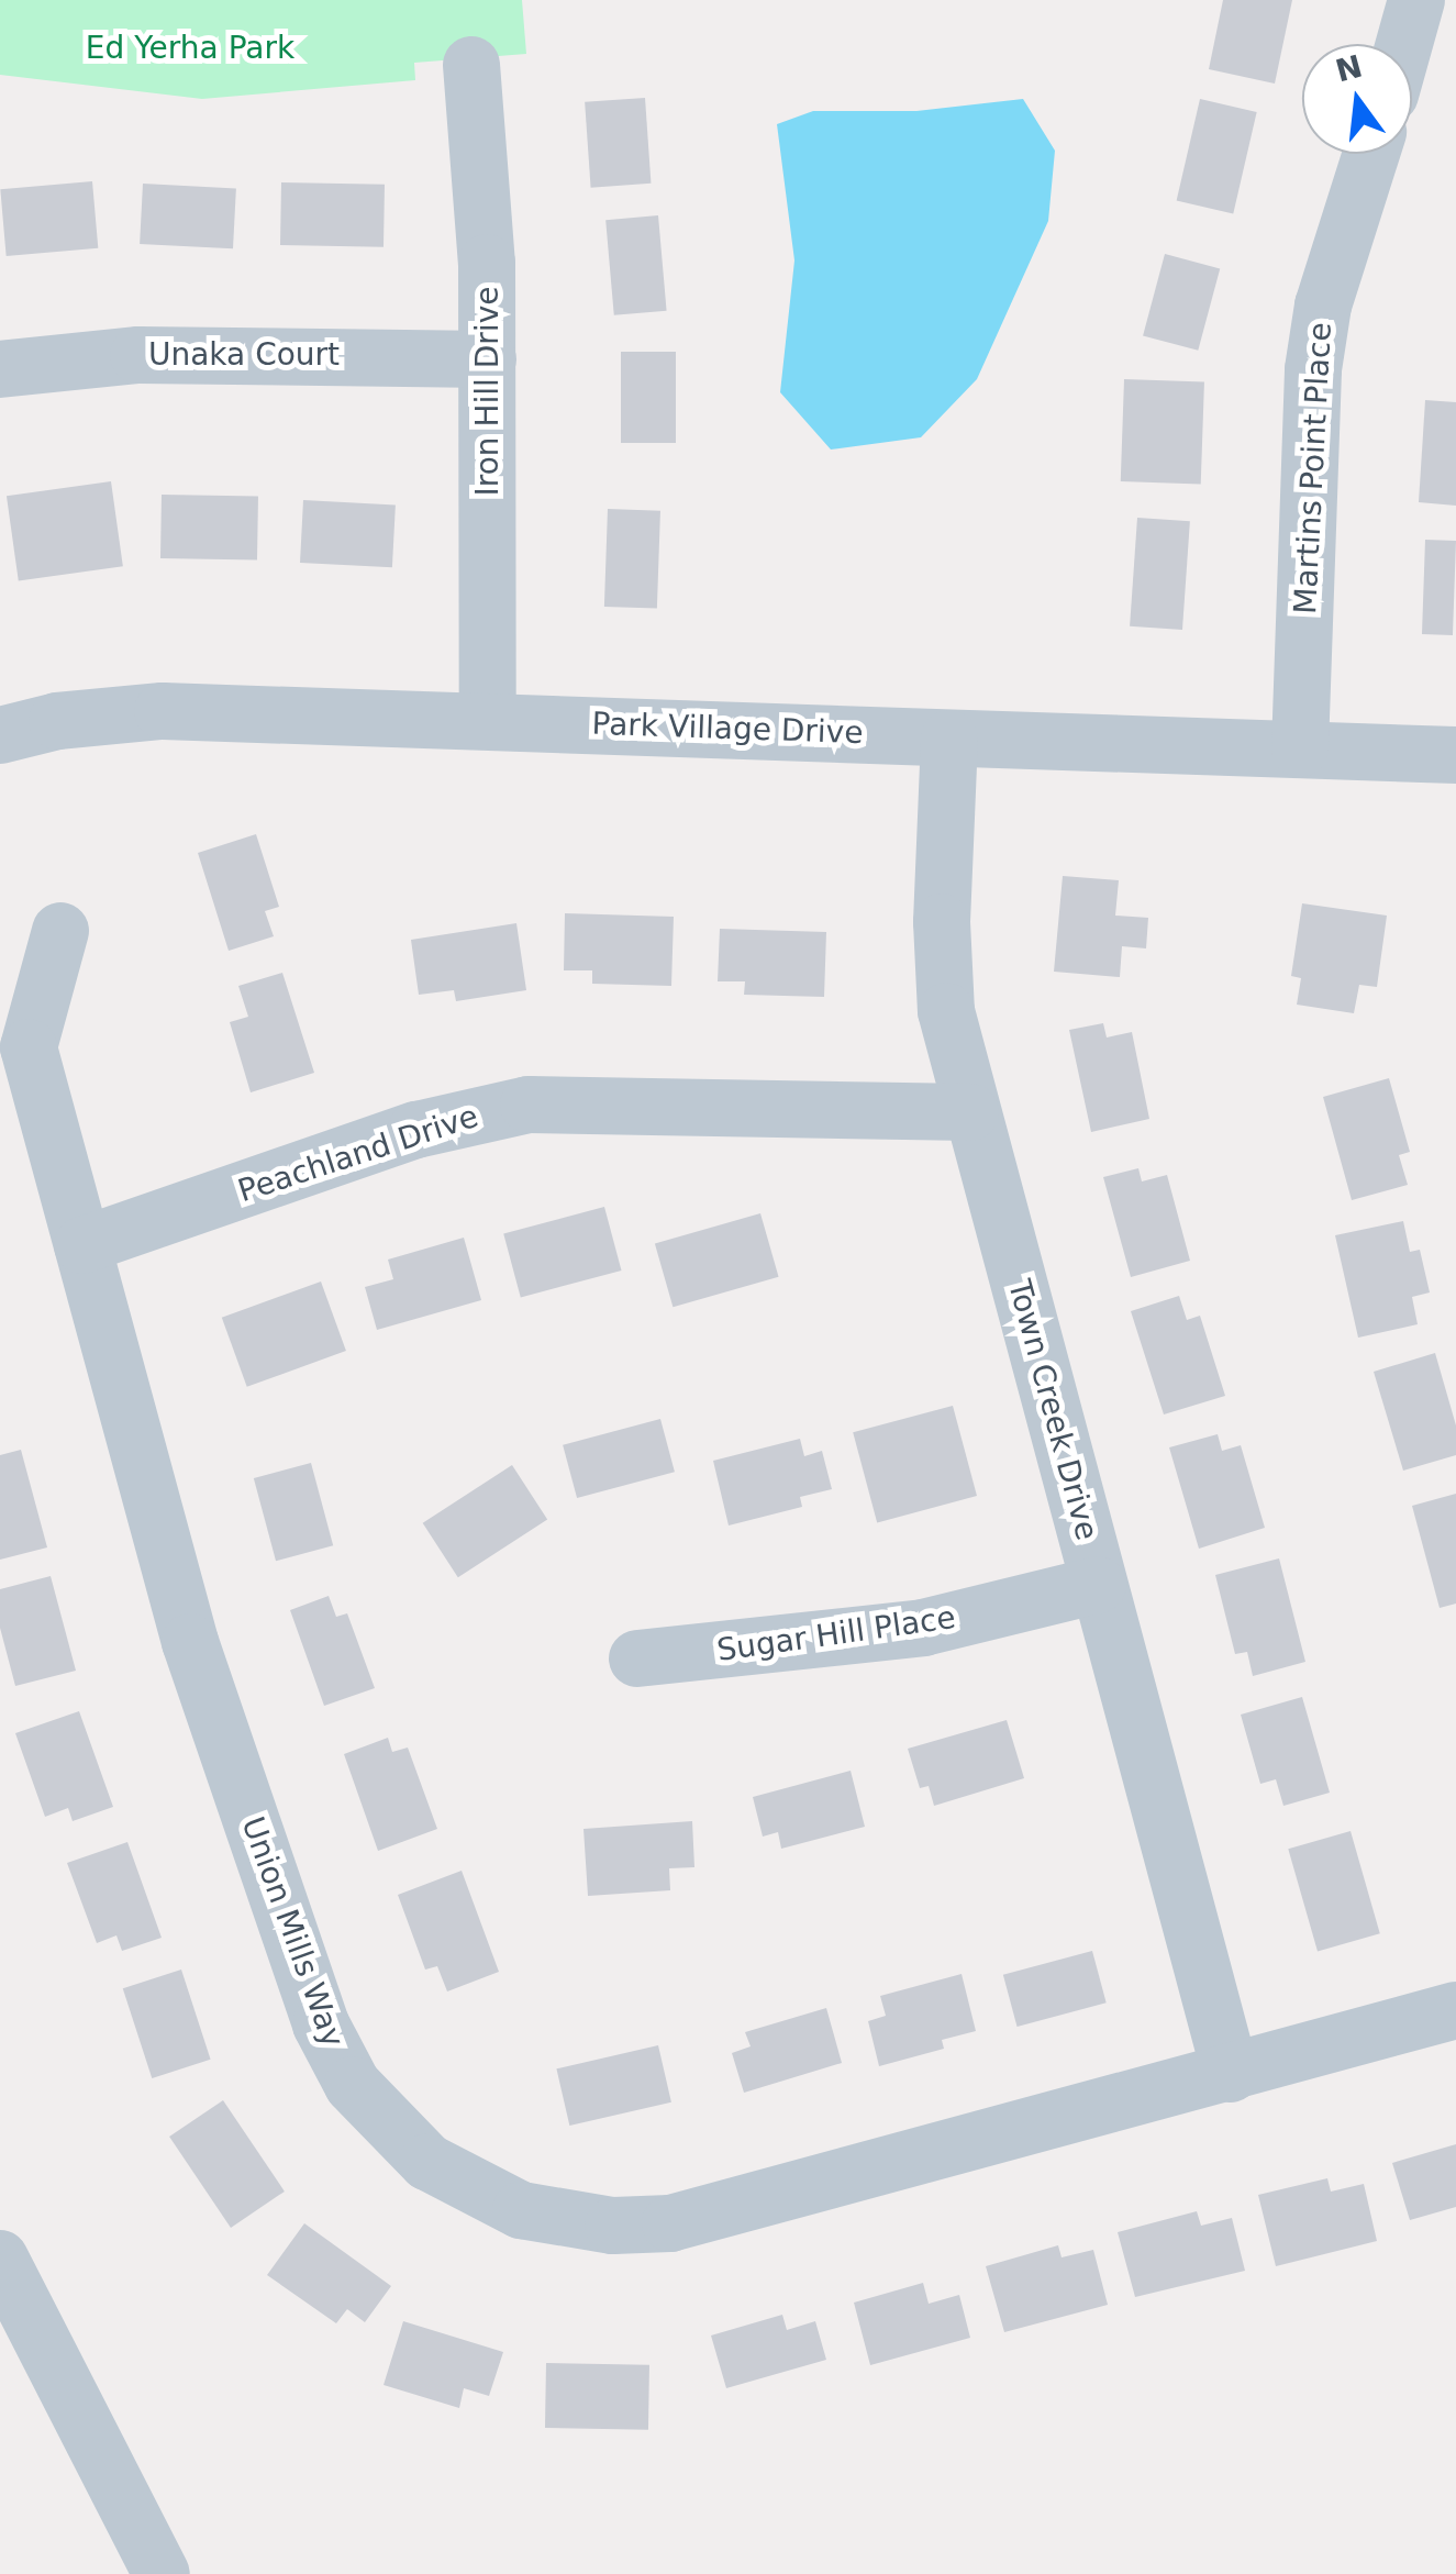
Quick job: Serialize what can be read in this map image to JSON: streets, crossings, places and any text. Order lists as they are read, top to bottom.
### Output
{
  "streets": {
    "street": [
      "Unaka Court",
      "Iron Hill Drive",
      "Martins Point Place",
      "Park Village Drive",
      "Peachland Drive",
      "Town Creek Drive",
      "Sugar Hill Place",
      "Union Mills Way"
    ]
  },
  "crossings": [
    ["Unaka Court", "Iron Hill Drive"],
    ["Iron Hill Drive", "Park Village Drive"],
    ["Martins Point Place", "Park Village Drive"],
    ["Park Village Drive", "Town Creek Drive"],
    ["Peachland Drive", "Town Creek Drive"],
    ["Peachland Drive", "Union Mills Way"],
    ["Town Creek Drive", "Sugar Hill Place"],
    ["Town Creek Drive", "Union Mills Way"]
  ],
  "parks": ["Ed Yerha Park"],
  "north": "top"
}
